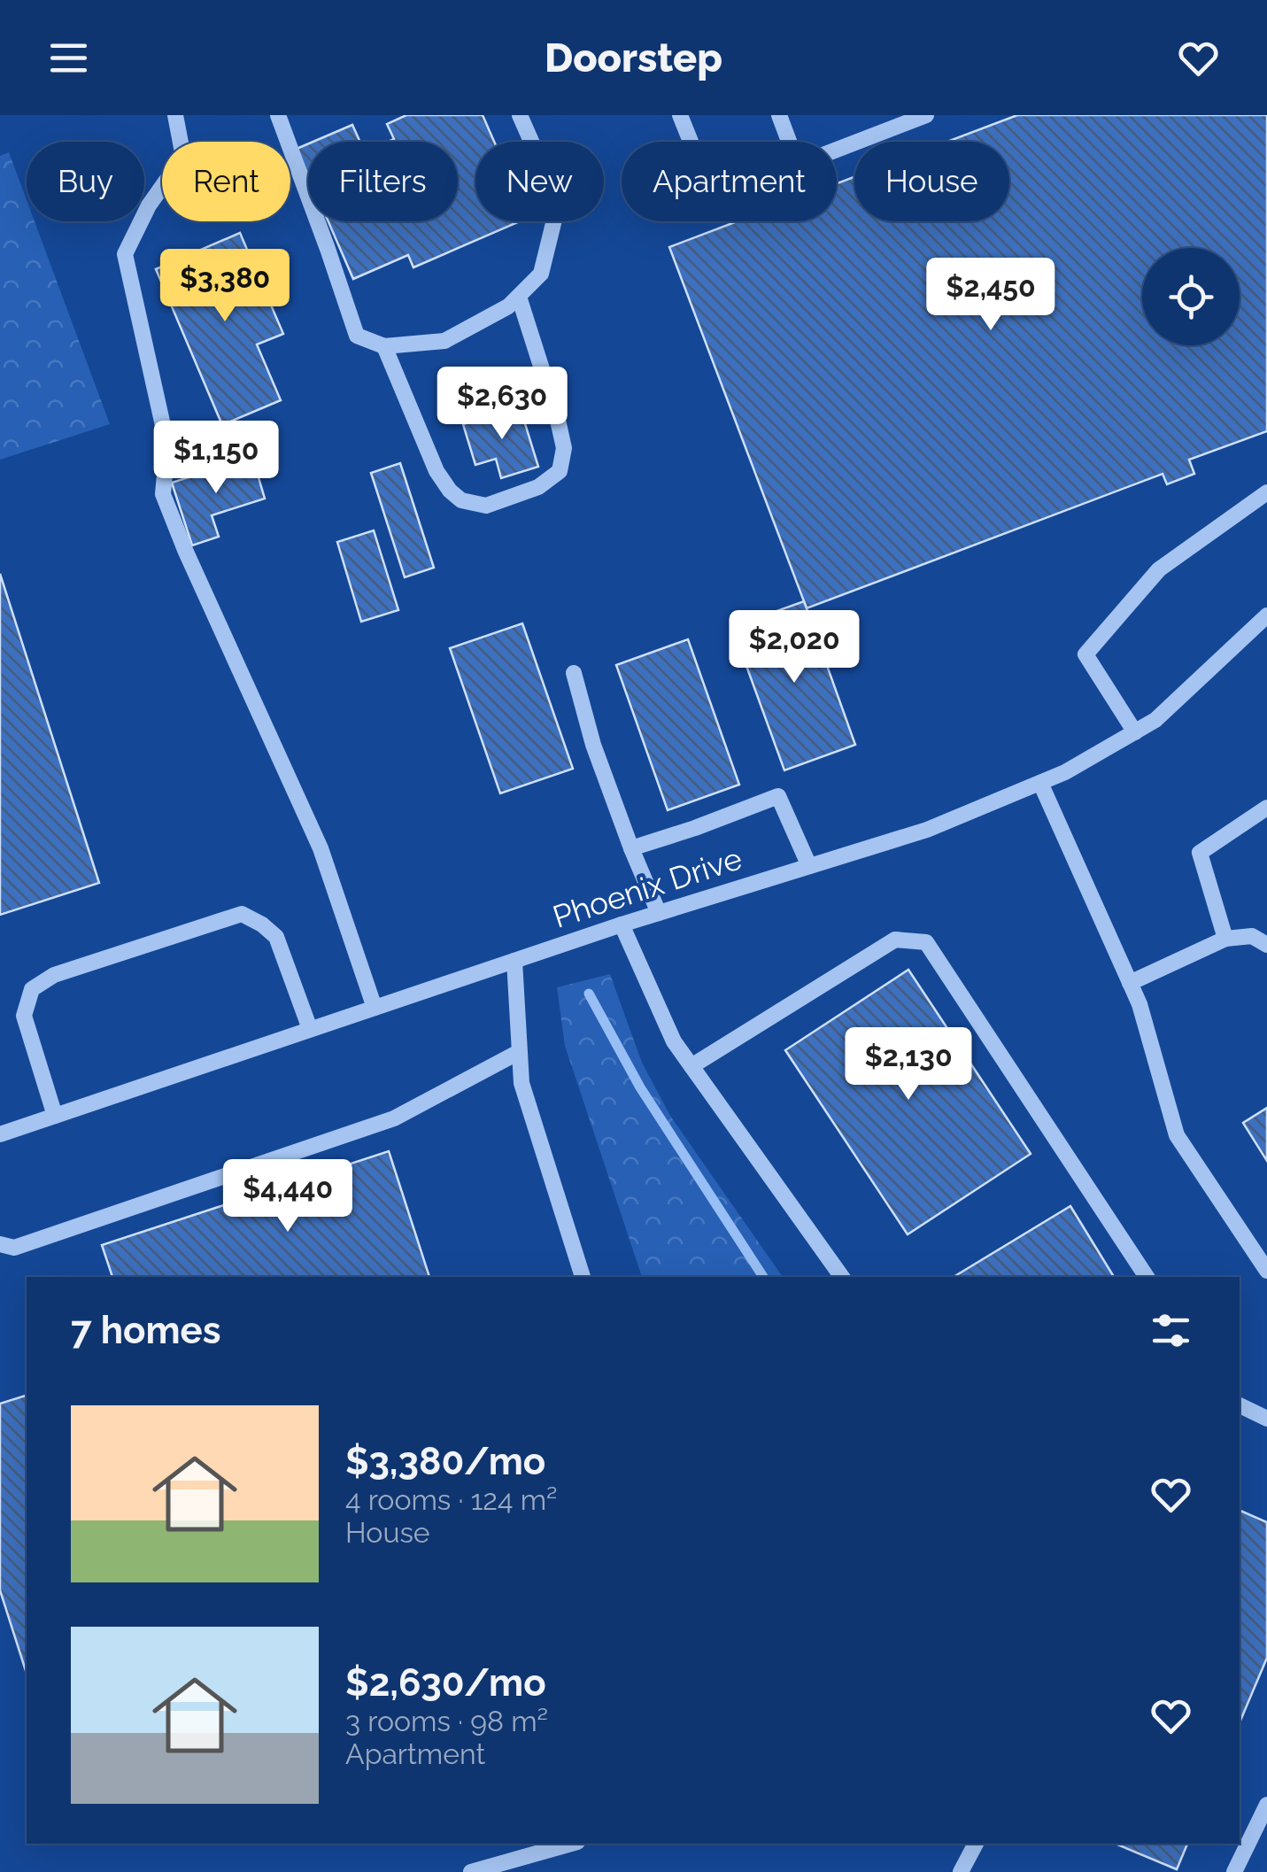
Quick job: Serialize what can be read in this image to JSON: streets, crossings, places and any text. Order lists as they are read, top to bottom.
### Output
{
  "streets": {
    "street": ["Phoenix Drive"]
  },
  "page": {
    "header": "Doorstep",
    "chip": [
      "Buy",
      "Rent",
      "Filters",
      "New",
      "Apartment",
      "House"
    ],
    "price": [
      "$3,380",
      "$2,450",
      "$2,630",
      "$1,150",
      "$2,020",
      "$2,130",
      "$4,440"
    ],
    "heading": "7 homes",
    "list": [
      {
        "name": "$3,380/mo",
        "note": "4 rooms · 124 m² · House"
      },
      {
        "name": "$2,630/mo",
        "note": "3 rooms · 98 m² · Apartment"
      }
    ]
  }
}
